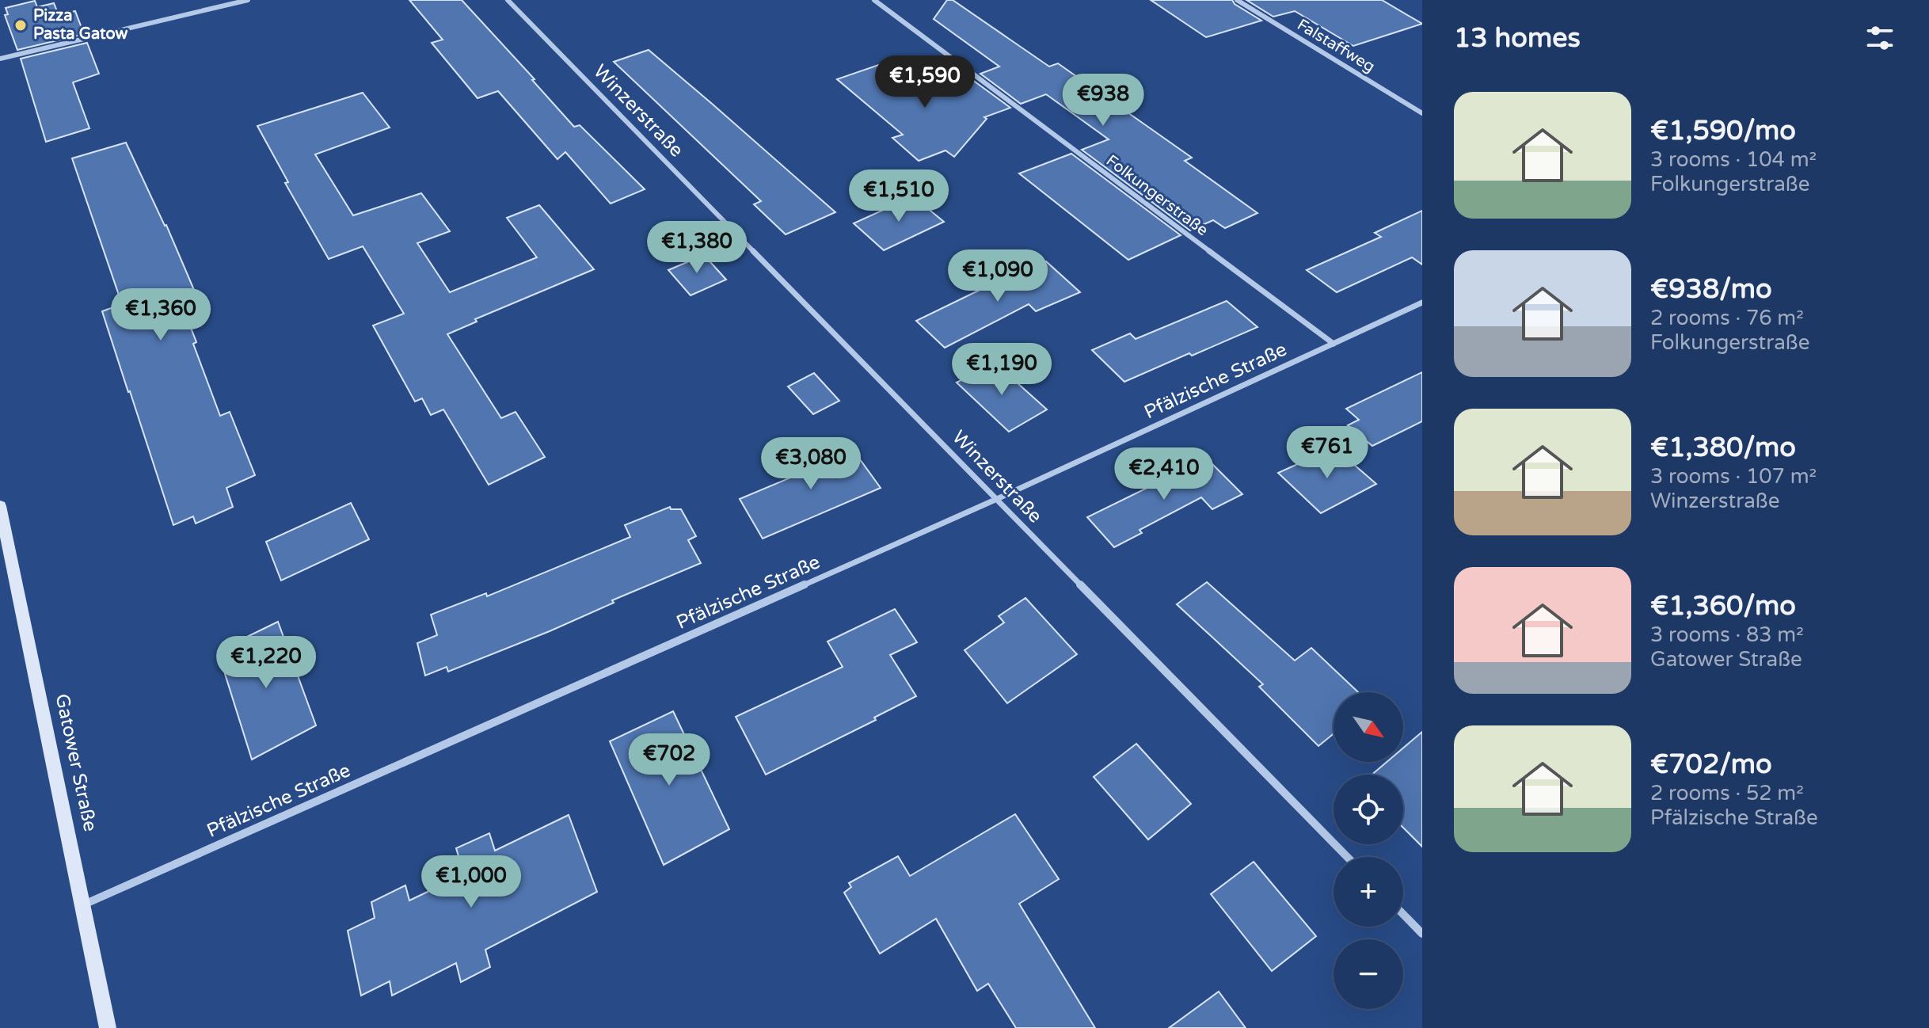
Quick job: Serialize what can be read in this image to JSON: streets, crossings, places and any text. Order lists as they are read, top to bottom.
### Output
{
  "streets": {
    "main road": ["Gatower Straße"],
    "street": [
      "Falstaffweg",
      "Winzerstraße",
      "Folkungerstraße",
      "Pfälzische Straße"
    ]
  },
  "crossings": [
    ["Winzerstraße", "Pfälzische Straße"],
    ["Folkungerstraße", "Pfälzische Straße"],
    ["Pfälzische Straße", "Gatower Straße"]
  ],
  "places": ["Pizza Pasta Gatow"],
  "north": "bottom right",
  "page": {
    "heading": "13 homes",
    "price": [
      "€1,590",
      "€938",
      "€1,510",
      "€1,380",
      "€1,090",
      "€1,360",
      "€1,190",
      "€761",
      "€3,080",
      "€2,410",
      "€1,220",
      "€702",
      "€1,000"
    ],
    "list": [
      {
        "name": "€1,590/mo",
        "note": "3 rooms · 104 m² · Folkungerstraße"
      },
      {
        "name": "€938/mo",
        "note": "2 rooms · 76 m² · Folkungerstraße"
      },
      {
        "name": "€1,380/mo",
        "note": "3 rooms · 107 m² · Winzerstraße"
      },
      {
        "name": "€1,360/mo",
        "note": "3 rooms · 83 m² · Gatower Straße"
      },
      {
        "name": "€702/mo",
        "note": "2 rooms · 52 m² · Pfälzische Straße"
      }
    ],
    "map_buttons": ["+", "−"]
  }
}
